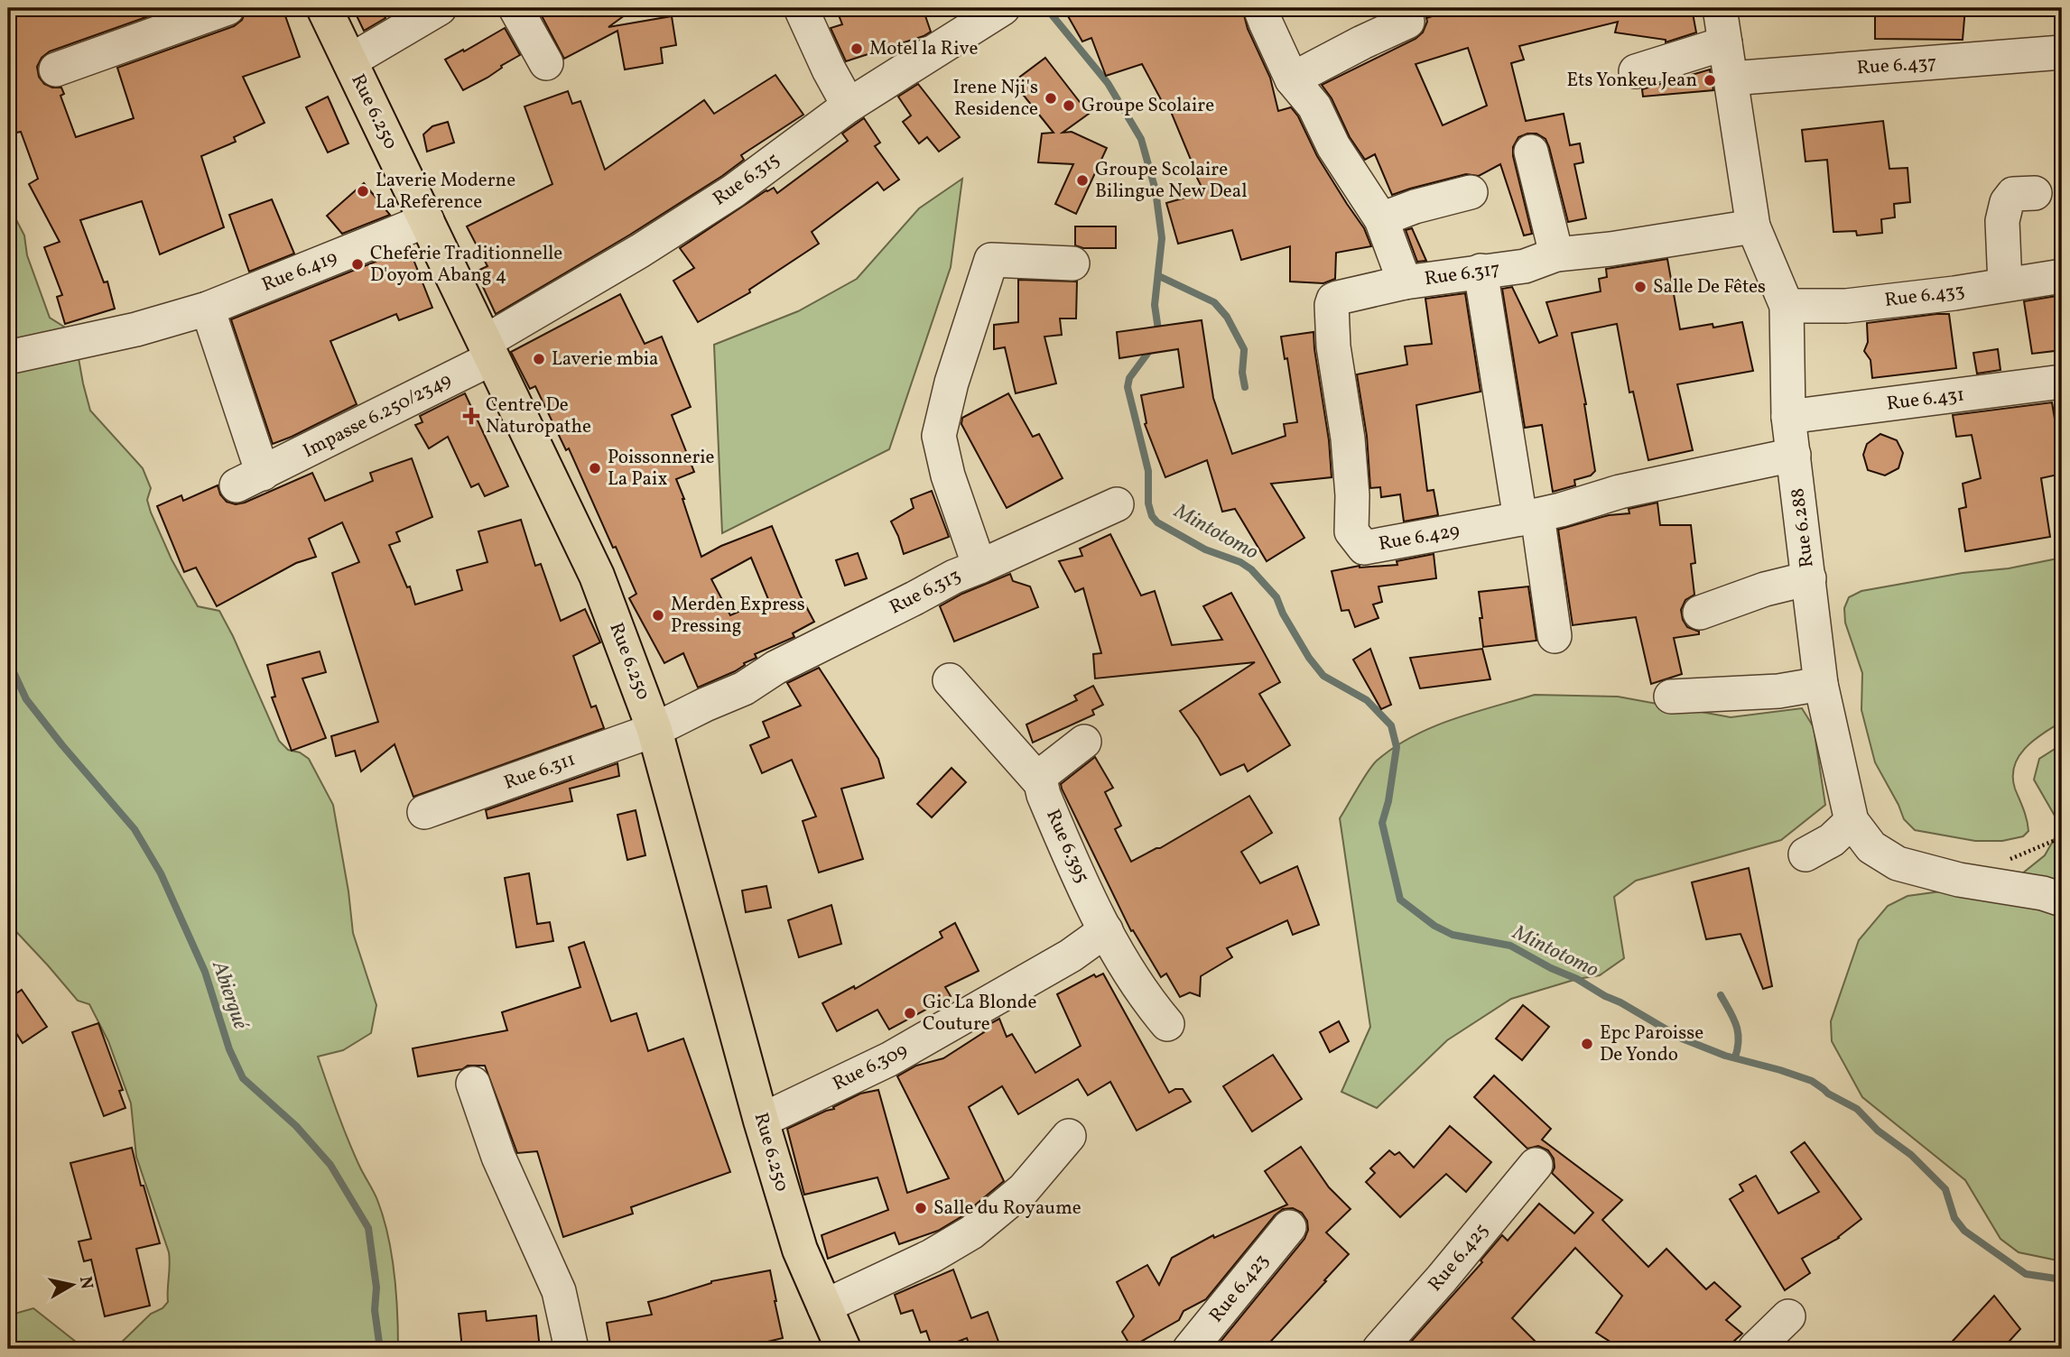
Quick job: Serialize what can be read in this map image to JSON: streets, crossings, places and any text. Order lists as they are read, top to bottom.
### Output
{
  "streets": {
    "main road": ["Rue 6.250"],
    "street": [
      "Rue 6.437",
      "Rue 6.315",
      "Rue 6.419",
      "Rue 6.317",
      "Rue 6.433",
      "Rue 6.431",
      "Impasse 6.250/2349",
      "Rue 6.288",
      "Rue 6.429",
      "Rue 6.313",
      "Rue 6.311",
      "Rue 6.395",
      "Rue 6.309",
      "Rue 6.425",
      "Rue 6.423"
    ]
  },
  "crossings": [
    ["Rue 6.437", "Rue 6.288"],
    ["Rue 6.250", "Rue 6.315"],
    ["Rue 6.250", "Rue 6.419"],
    ["Rue 6.250", "Impasse 6.250/2349"],
    ["Rue 6.250", "Rue 6.313"],
    ["Rue 6.250", "Rue 6.311"],
    ["Rue 6.250", "Rue 6.309"],
    ["Rue 6.315", "Impasse 6.250/2349"],
    ["Rue 6.419", "Impasse 6.250/2349"],
    ["Rue 6.317", "Rue 6.288"],
    ["Rue 6.317", "Rue 6.429"],
    ["Rue 6.433", "Rue 6.288"],
    ["Rue 6.431", "Rue 6.288"],
    ["Rue 6.288", "Rue 6.429"],
    ["Rue 6.313", "Rue 6.311"],
    ["Rue 6.395", "Rue 6.309"]
  ],
  "water": ["Mintotomo", "Abiergué"],
  "places": {
    "other": [
      "Motel la Rive",
      "Ets Yonkeu Jean",
      "Irene Nji's Residence",
      "Groupe Scolaire",
      "Groupe Scolaire Bilingue New Deal",
      "Laverie Moderne La Reference",
      "Cheferie Traditionnelle D'oyom Abang 4",
      "Salle De Fêtes",
      "Laverie mbia",
      "Poissonnerie La Paix",
      "Merden Express Pressing",
      "Gic La Blonde Couture",
      "Epc Paroisse De Yondo",
      "Salle du Royaume"
    ],
    "health": ["Centre De Naturopathe"]
  },
  "north": "right"
}
